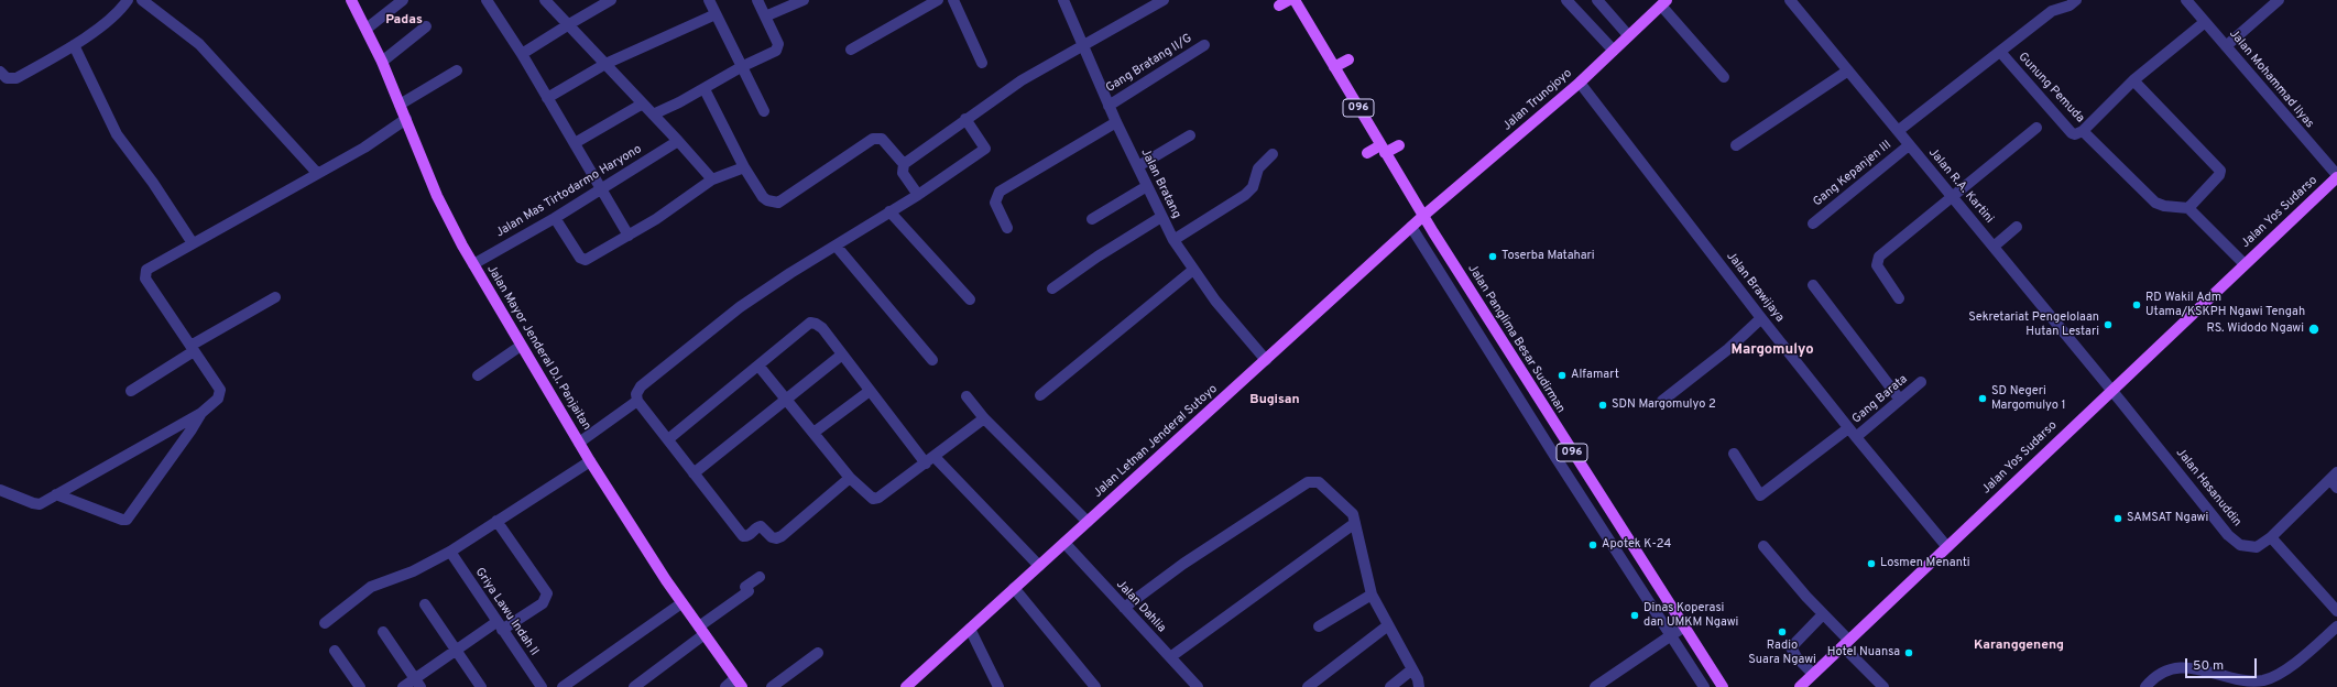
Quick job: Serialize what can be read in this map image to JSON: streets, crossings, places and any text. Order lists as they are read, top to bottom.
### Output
{
  "streets": {
    "main road": [
      "Jalan Trunojoyo",
      "096",
      "Jalan Yos Sudarso",
      "Jalan Panglima Besar Sudirman",
      "Jalan Mayor Jenderal D.I. Panjaitan",
      "Jalan Letnan Jenderal Sutoyo"
    ],
    "street": [
      "Gang Bratang II/G",
      "Jalan Mohammad Ilyas",
      "Gunung Pemuda",
      "Gang Kepanjen III",
      "Jalan Bratang",
      "Jalan R.A. Kartini",
      "Jalan Mas Tirtodarmo Haryono",
      "Jalan Brawijaya",
      "Gang Barata",
      "Jalan Hasanuddin",
      "Jalan Dahlia",
      "Griya Lawu Indah II"
    ]
  },
  "crossings": [
    ["Gang Bratang II/G", "Jalan Bratang"],
    ["Jalan Mohammad Ilyas", "Jalan Yos Sudarso"],
    ["Jalan Trunojoyo", "Jalan Brawijaya"],
    ["Jalan Trunojoyo", "Jalan Panglima Besar Sudirman"],
    ["Jalan Trunojoyo", "Jalan Letnan Jenderal Sutoyo"],
    ["Gang Kepanjen III", "Jalan R.A. Kartini"],
    ["Jalan Bratang", "Jalan Letnan Jenderal Sutoyo"],
    ["Jalan R.A. Kartini", "Jalan Yos Sudarso"],
    ["Jalan R.A. Kartini", "Jalan Hasanuddin"],
    ["Jalan Mas Tirtodarmo Haryono", "Jalan Mayor Jenderal D.I. Panjaitan"],
    ["Jalan Yos Sudarso", "Jalan Brawijaya"],
    ["Jalan Yos Sudarso", "Jalan Hasanuddin"],
    ["Jalan Brawijaya", "Gang Barata"],
    ["Jalan Panglima Besar Sudirman", "Jalan Letnan Jenderal Sutoyo"],
    ["Jalan Letnan Jenderal Sutoyo", "Jalan Dahlia"]
  ],
  "districts": [
    "Padas",
    "Margomulyo",
    "Bugisan",
    "Karanggeneng"
  ],
  "places": [
    "Toserba Matahari",
    "RD Wakil Adm Utama/KSKPH Ngawi Tengah",
    "Sekretariat Pengelolaan Hutan Lestari",
    "RS. Widodo Ngawi",
    "Alfamart",
    "SD Negeri Margomulyo 1",
    "SDN Margomulyo 2",
    "SAMSAT Ngawi",
    "Apotek K-24",
    "Losmen Menanti",
    "Dinas Koperasi dan UMKM Ngawi",
    "Radio Suara Ngawi",
    "Hotel Nuansa"
  ],
  "scale_bar": "50 m"
}
